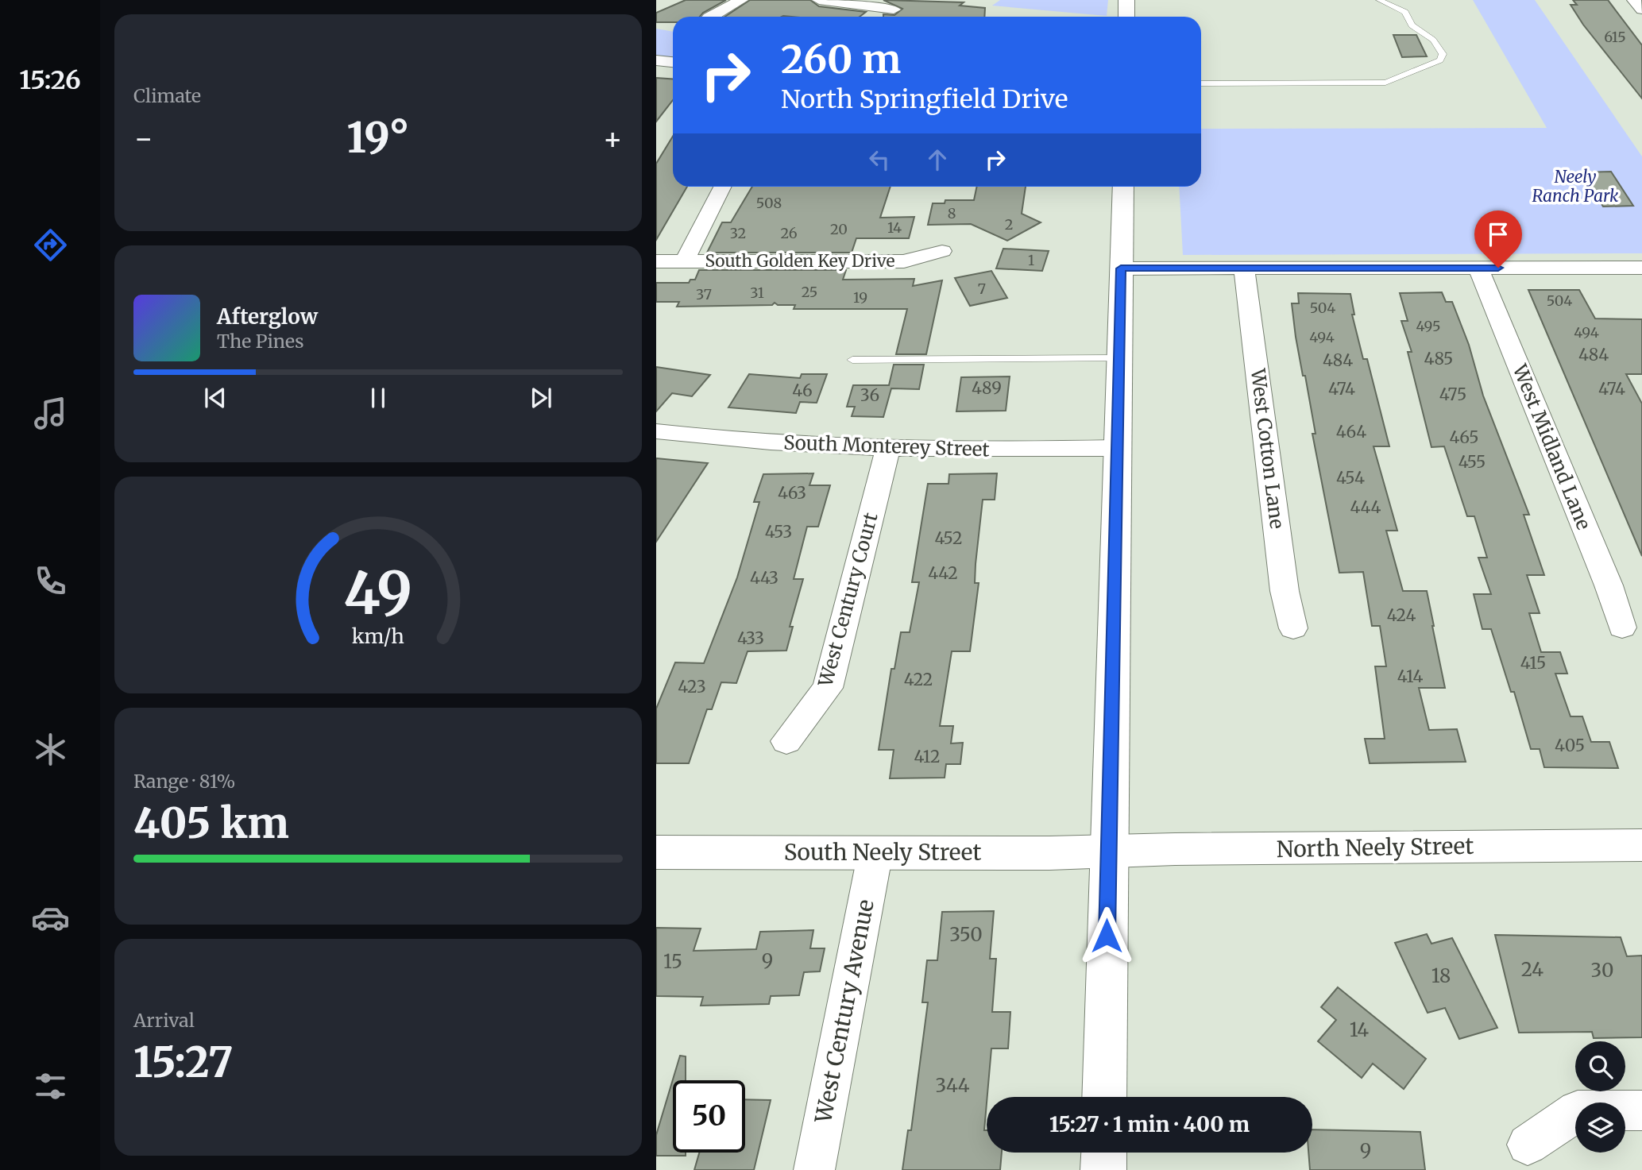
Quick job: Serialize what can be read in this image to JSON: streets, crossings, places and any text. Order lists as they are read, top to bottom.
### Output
{
  "streets": {
    "main road": ["North Neely Street", "South Neely Street"],
    "street": [
      "South Golden Key Drive",
      "South Monterey Street",
      "West Midland Lane",
      "West Cotton Lane",
      "West Century Court",
      "West Century Avenue"
    ]
  },
  "crossings": [
    ["South Monterey Street", "West Century Court"],
    ["North Neely Street", "South Neely Street"],
    ["South Neely Street", "West Century Avenue"]
  ],
  "parks": ["Neely Ranch Park"],
  "house_numbers": [
    "615",
    "508",
    "8",
    "2",
    "14",
    "20",
    "32",
    "26",
    "1",
    "7",
    "25",
    "31",
    "37",
    "19",
    "504",
    "504",
    "495",
    "494",
    "494",
    "484",
    "485",
    "484",
    "489",
    "474",
    "474",
    "46",
    "475",
    "36",
    "464",
    "465",
    "455",
    "454",
    "463",
    "444",
    "453",
    "452",
    "442",
    "443",
    "424",
    "433",
    "415",
    "414",
    "422",
    "423",
    "405",
    "412",
    "350",
    "9",
    "15",
    "24",
    "30",
    "18",
    "14",
    "344",
    "9"
  ],
  "page": {
    "tabs": "15:26",
    "tile": [
      "Climate",
      ["Range · 81%", "405 km"],
      ["Arrival", "15:27"]
    ],
    "turn": ["260 m", "North Springfield Drive"],
    "heat": ["−", "19°", "+"],
    "song": ["Afterglow", "The Pines"],
    "limit": "50",
    "trip": "15:27 · 1 min · 400 m",
    "gauge": ["49", "km/h"]
  }
}
